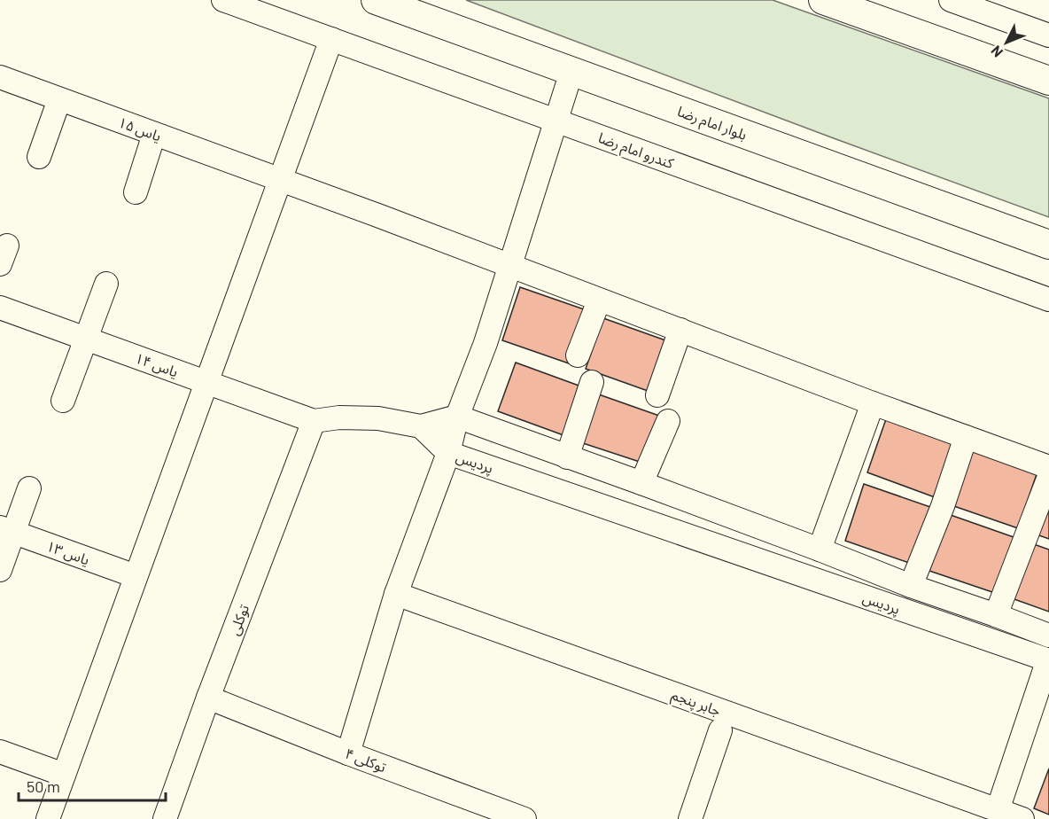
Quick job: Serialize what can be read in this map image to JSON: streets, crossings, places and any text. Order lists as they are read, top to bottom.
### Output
{
  "streets": {
    "main road": ["بلوار امام رضا"],
    "street": [
      "یاس ۱۵",
      "کندرو امام رضا",
      "یاس ۱۴",
      "پردیس",
      "یاس ۱۳",
      "توکلی",
      "جابر پنجم",
      "توکلی ۴"
    ]
  },
  "crossings": [
    ["یاس ۱۴", "توکلی"],
    ["توکلی", "توکلی ۴"]
  ],
  "scale_bar": "50 m",
  "north": "bottom left"
}
